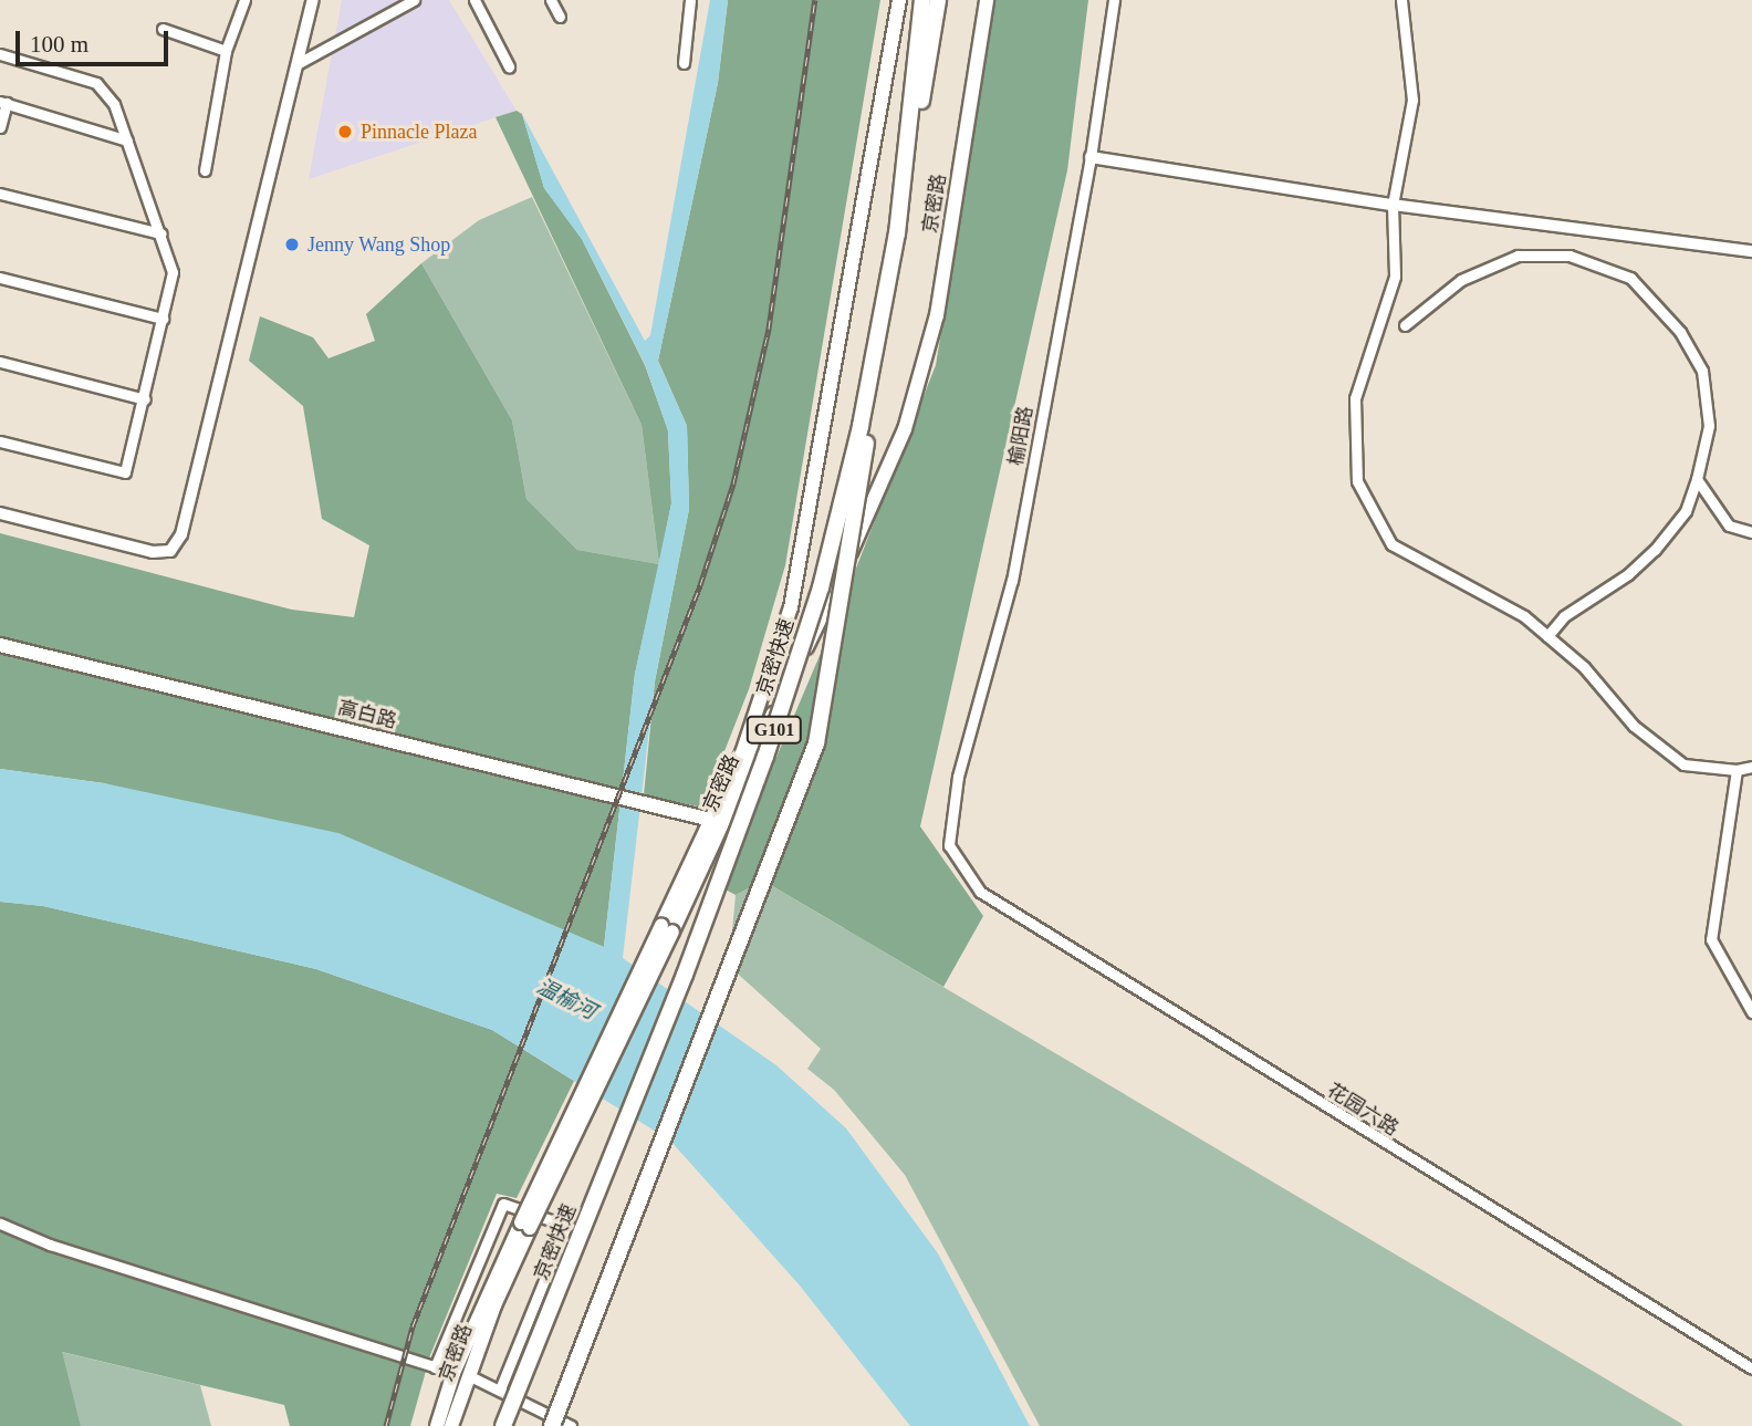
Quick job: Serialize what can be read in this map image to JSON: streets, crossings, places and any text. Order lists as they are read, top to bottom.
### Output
{
  "streets": {
    "highway": ["京密快速", "G101"],
    "main road": ["京密路", "高白路"],
    "street": ["榆阳路", "花园六路"]
  },
  "crossings": [
    ["京密路", "高白路"],
    ["榆阳路", "花园六路"]
  ],
  "water": ["温榆河"],
  "places": ["Pinnacle Plaza", "Jenny Wang Shop"],
  "scale_bar": "100 m"
}
